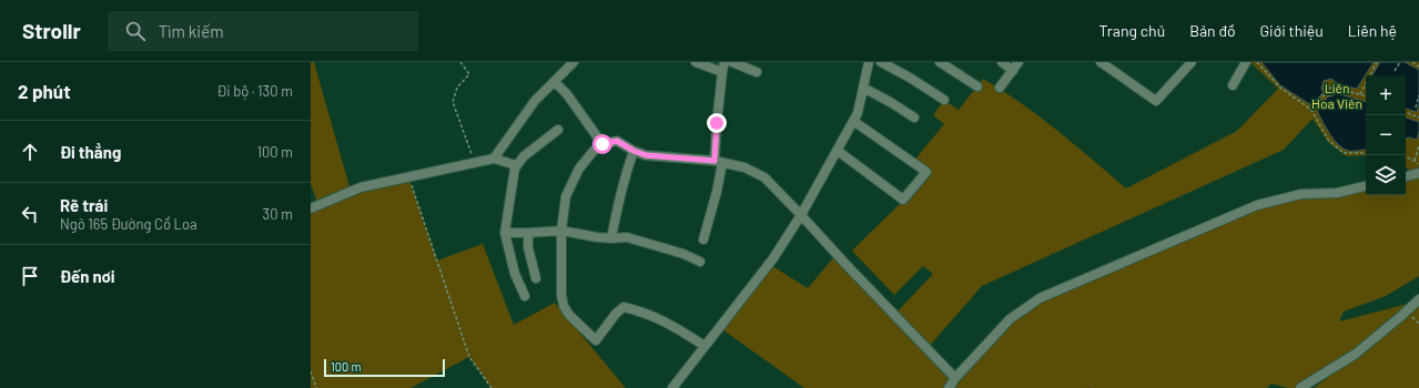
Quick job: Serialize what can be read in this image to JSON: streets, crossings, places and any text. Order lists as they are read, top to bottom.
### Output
{
  "parks": ["Liên Hoa Viên"],
  "scale_bar": "100 m",
  "page": {
    "header": "Strollr",
    "search": "Tìm kiếm",
    "nav": [
      "Trang chủ",
      "Bản đồ",
      "Giới thiệu",
      "Liên hệ"
    ],
    "heading": ["2 phút", "Đi bộ · 130 m"],
    "map_buttons": ["+", "−"],
    "list": [
      ["Đi thẳng", "100 m"],
      ["Rẽ trái", "Ngõ 165 Đường Cổ Loa", "30 m"],
      "Đến nơi"
    ],
    "scale": "100 m"
  }
}
